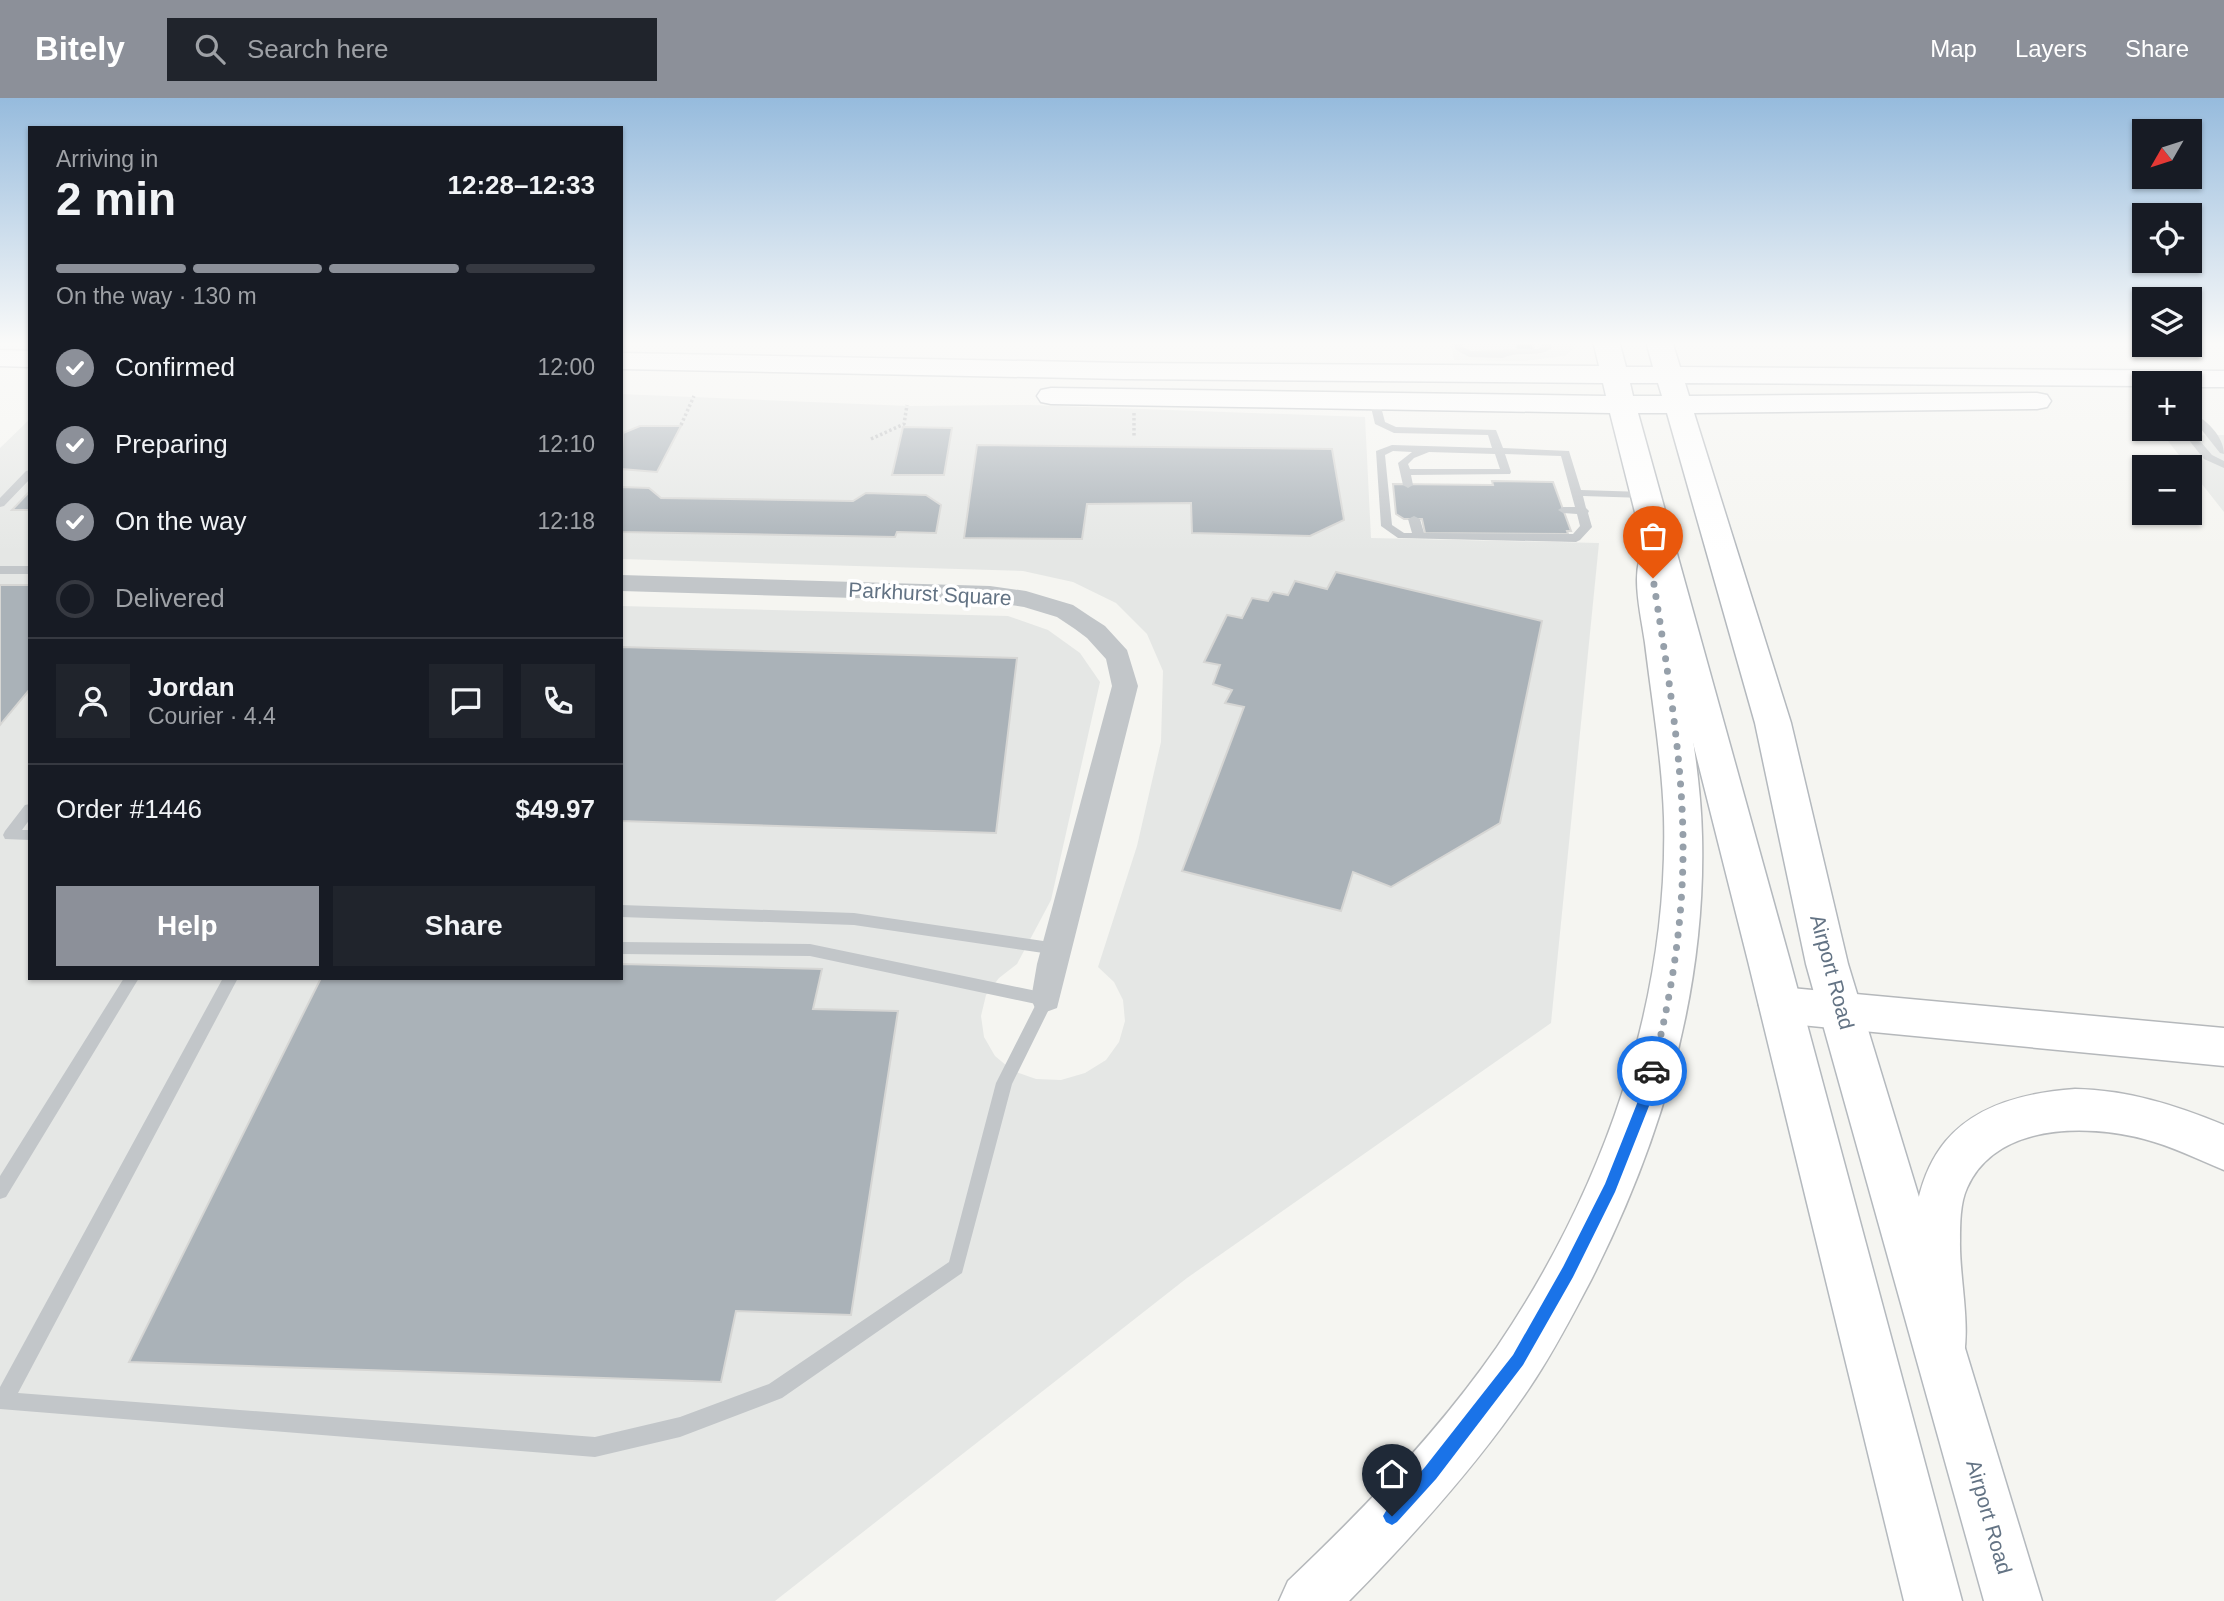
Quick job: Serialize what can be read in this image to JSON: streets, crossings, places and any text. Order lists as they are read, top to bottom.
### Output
{
  "streets": {
    "main road": ["Airport Road"],
    "street": ["Parkhurst Square"]
  },
  "north": "bottom left",
  "page": {
    "header": "Bitely",
    "search": "Search here",
    "nav": ["Map", "Layers", "Share"],
    "map_buttons": ["+", "−"],
    "heading": ["2 min", "Arriving in", "12:28–12:33"],
    "panel": [
      "Jordan",
      "Courier · 4.4",
      "Order #1446",
      "$49.97"
    ],
    "bar": "On the way · 130 m",
    "list": [
      ["Confirmed", "12:00"],
      ["Preparing", "12:10"],
      ["On the way", "12:18"],
      "Delivered"
    ],
    "buttons": ["Help", "Share"]
  }
}
